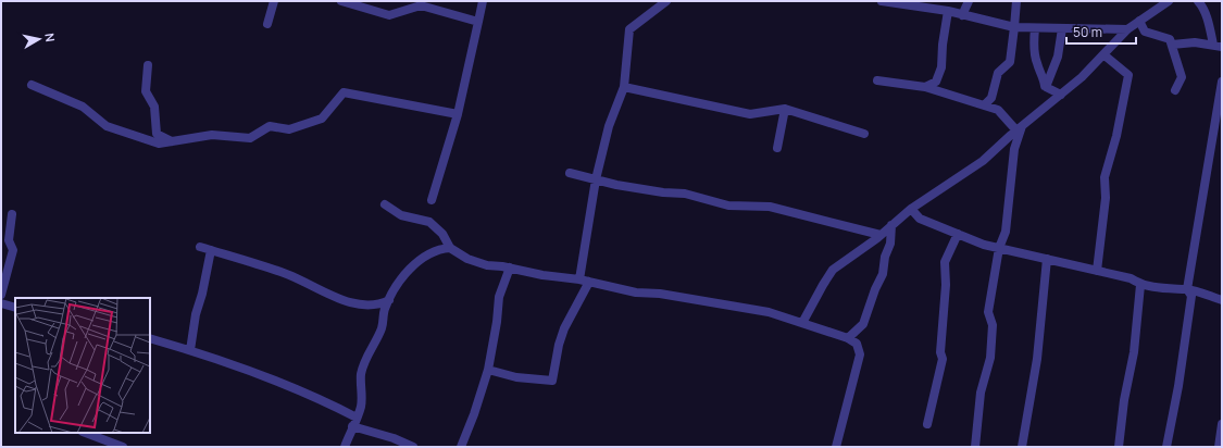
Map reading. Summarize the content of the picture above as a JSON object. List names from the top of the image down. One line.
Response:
{"scale_bar":"50 m","north":"right"}
